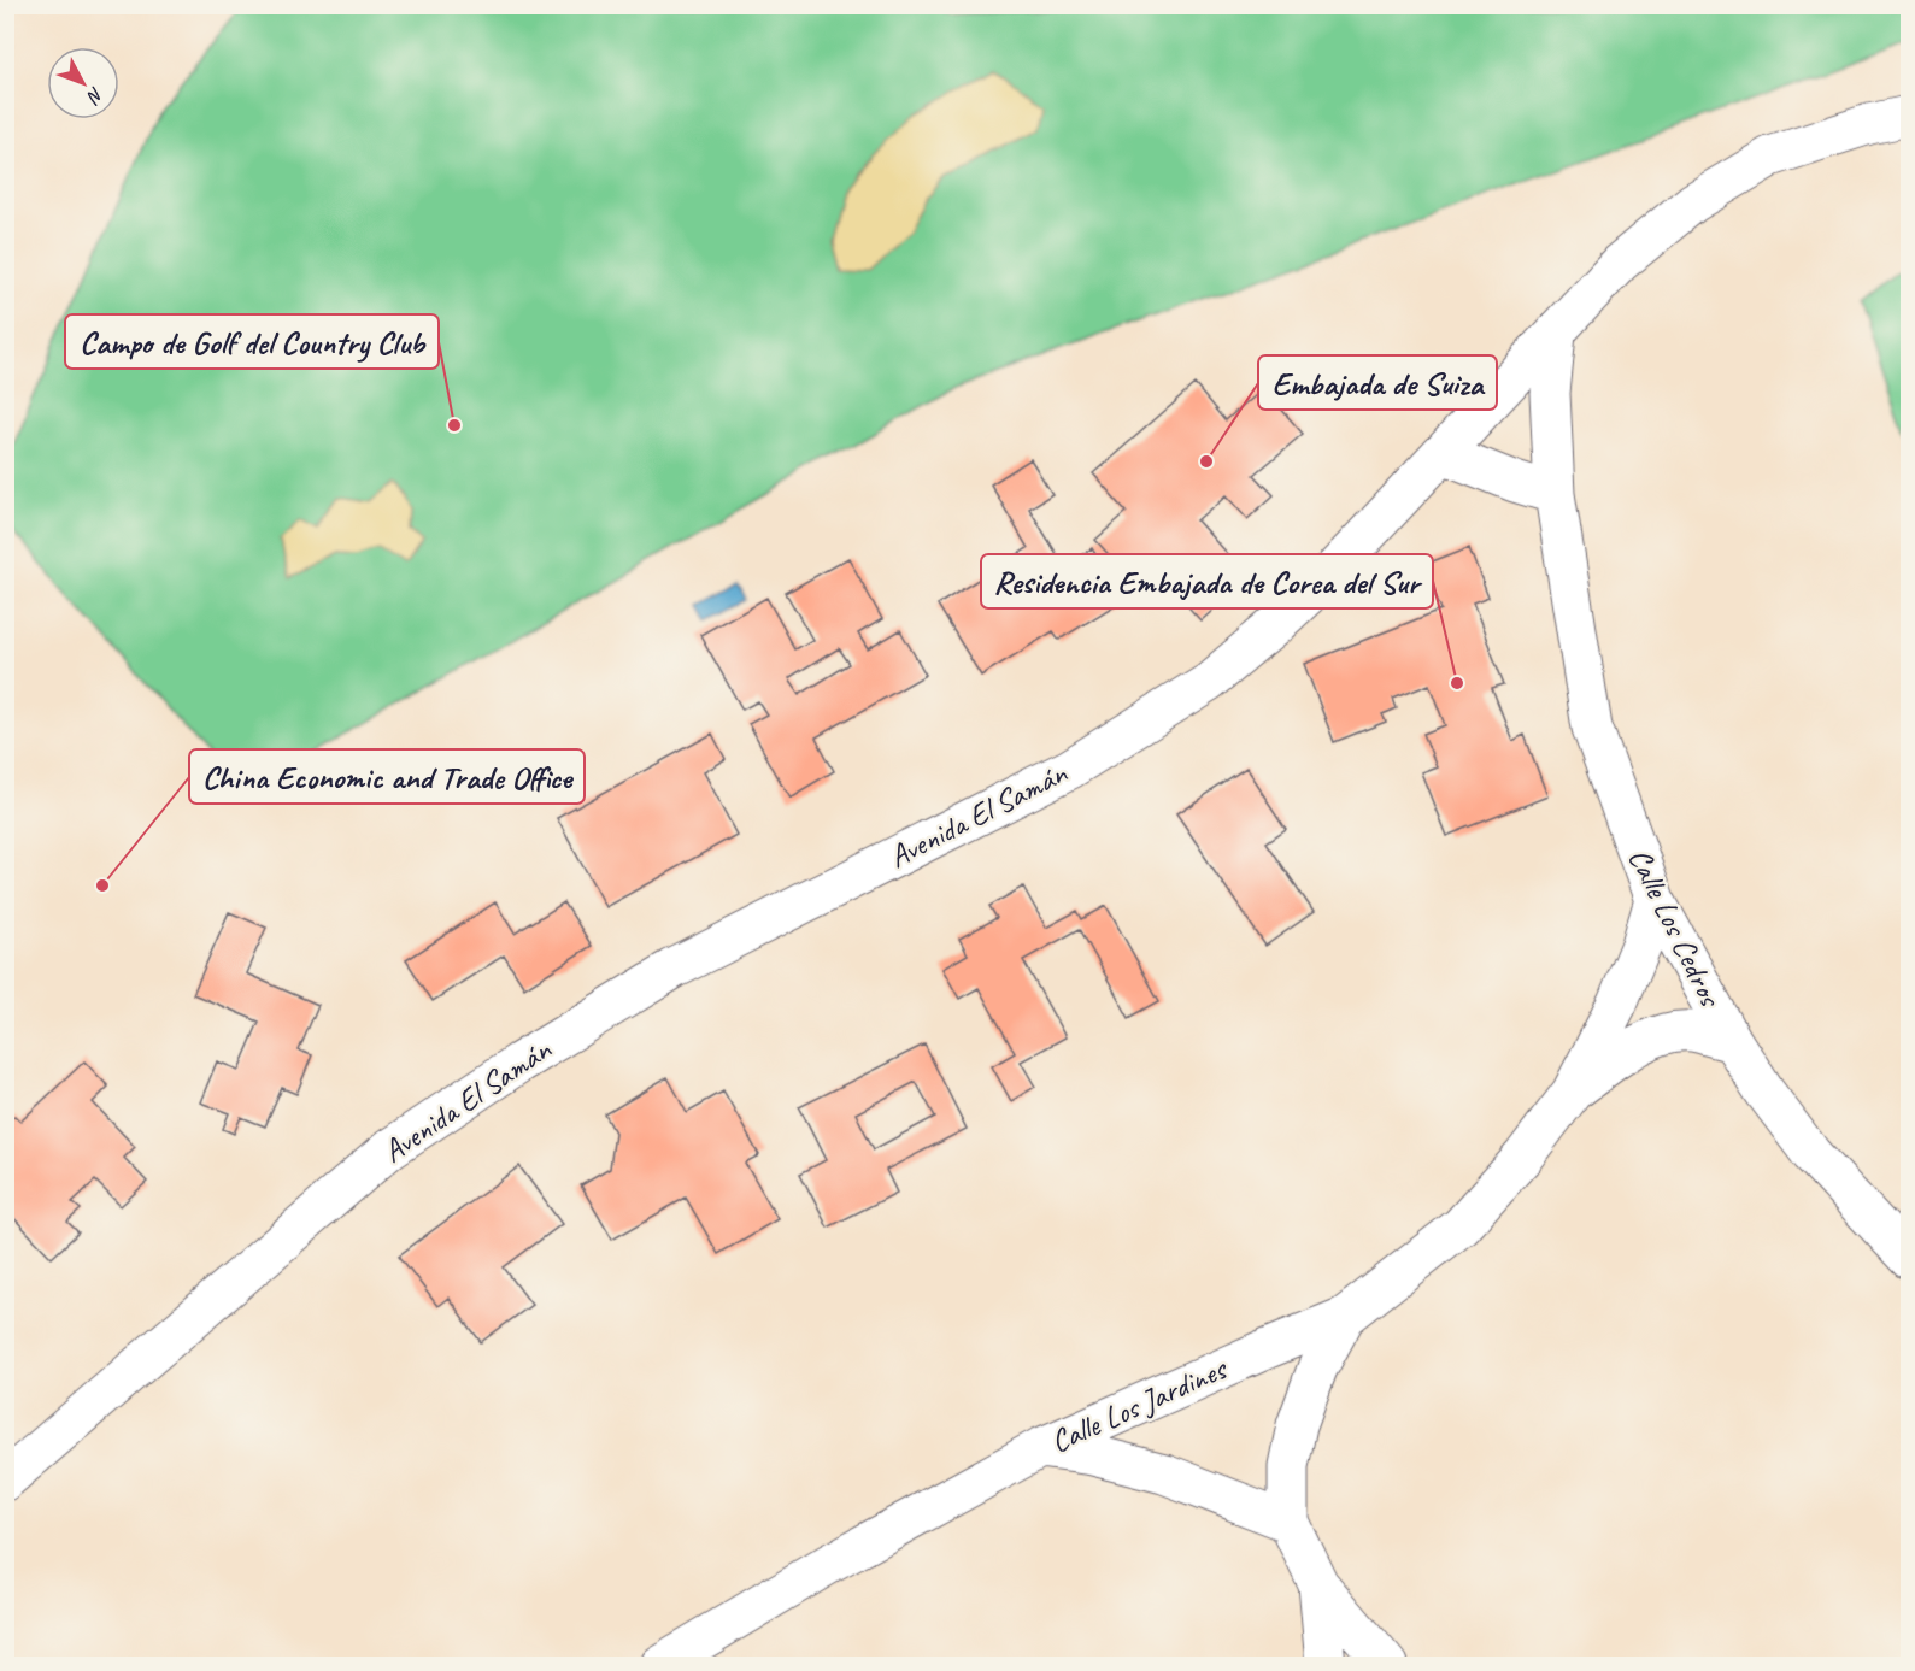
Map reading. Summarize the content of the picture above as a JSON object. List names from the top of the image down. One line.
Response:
{"streets":{"street":["Avenida El Samán","Calle Los Cedros","Calle Los Jardines"]},"crossings":[["Avenida El Samán","Calle Los Cedros"],["Calle Los Cedros","Calle Los Jardines"]],"places":["Campo de Golf del Country Club","Embajada de Suiza","Residencia Embajada de Corea del Sur","China Economic and Trade Office"],"north":"bottom right"}
